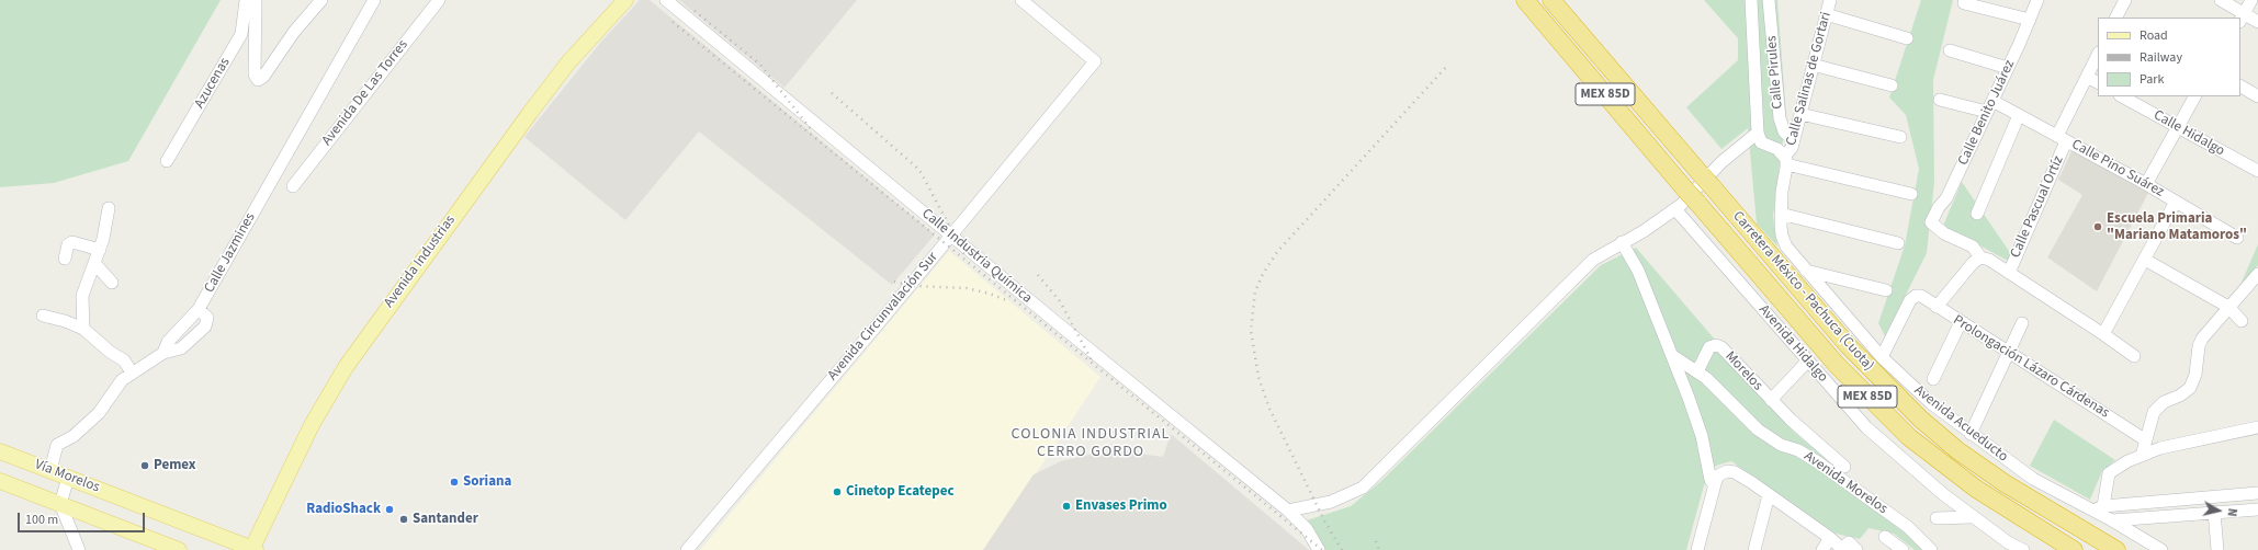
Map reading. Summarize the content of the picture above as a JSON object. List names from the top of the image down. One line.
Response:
{"streets":{"highway":["MEX 85D","Carretera México - Pachuca (Cuota)"],"main road":["Avenida Industrias","Vía Morelos"],"street":["Calle Pirules","Calle Salinas de Gortari","Azucenas","Avenida De Las Torres","Calle Benito Juárez","Calle Hidalgo","Calle Pino Suárez","Calle Pascual Ortíz","Calle Jazmines","Calle Industria Química","Avenida Circunvalación Sur","Avenida Hidalgo","Prolongación Lázaro Cárdenas","Morelos","Avenida Acueducto","Avenida Morelos"]},"crossings":[["Calle Pirules","Calle Salinas de Gortari"],["Calle Salinas de Gortari","Avenida Acueducto"],["Calle Benito Juárez","Calle Pino Suárez"],["Calle Pino Suárez","Calle Pascual Ortíz"],["Calle Jazmines","Vía Morelos"],["Calle Industria Química","Avenida Circunvalación Sur"],["Avenida Industrias","Vía Morelos"],["Avenida Hidalgo","Morelos"],["Prolongación Lázaro Cárdenas","Avenida Acueducto"],["Morelos","Avenida Morelos"]],"districts":["COLONIA INDUSTRIAL CERRO GORDO"],"places":["Escuela Primaria \"Mariano Matamoros\"","Pemex","Soriana","Cinetop Ecatepec","Envases Primo","RadioShack","Santander"],"legend":["Road","Railway","Park"],"scale_bar":"100 m","north":"right"}
